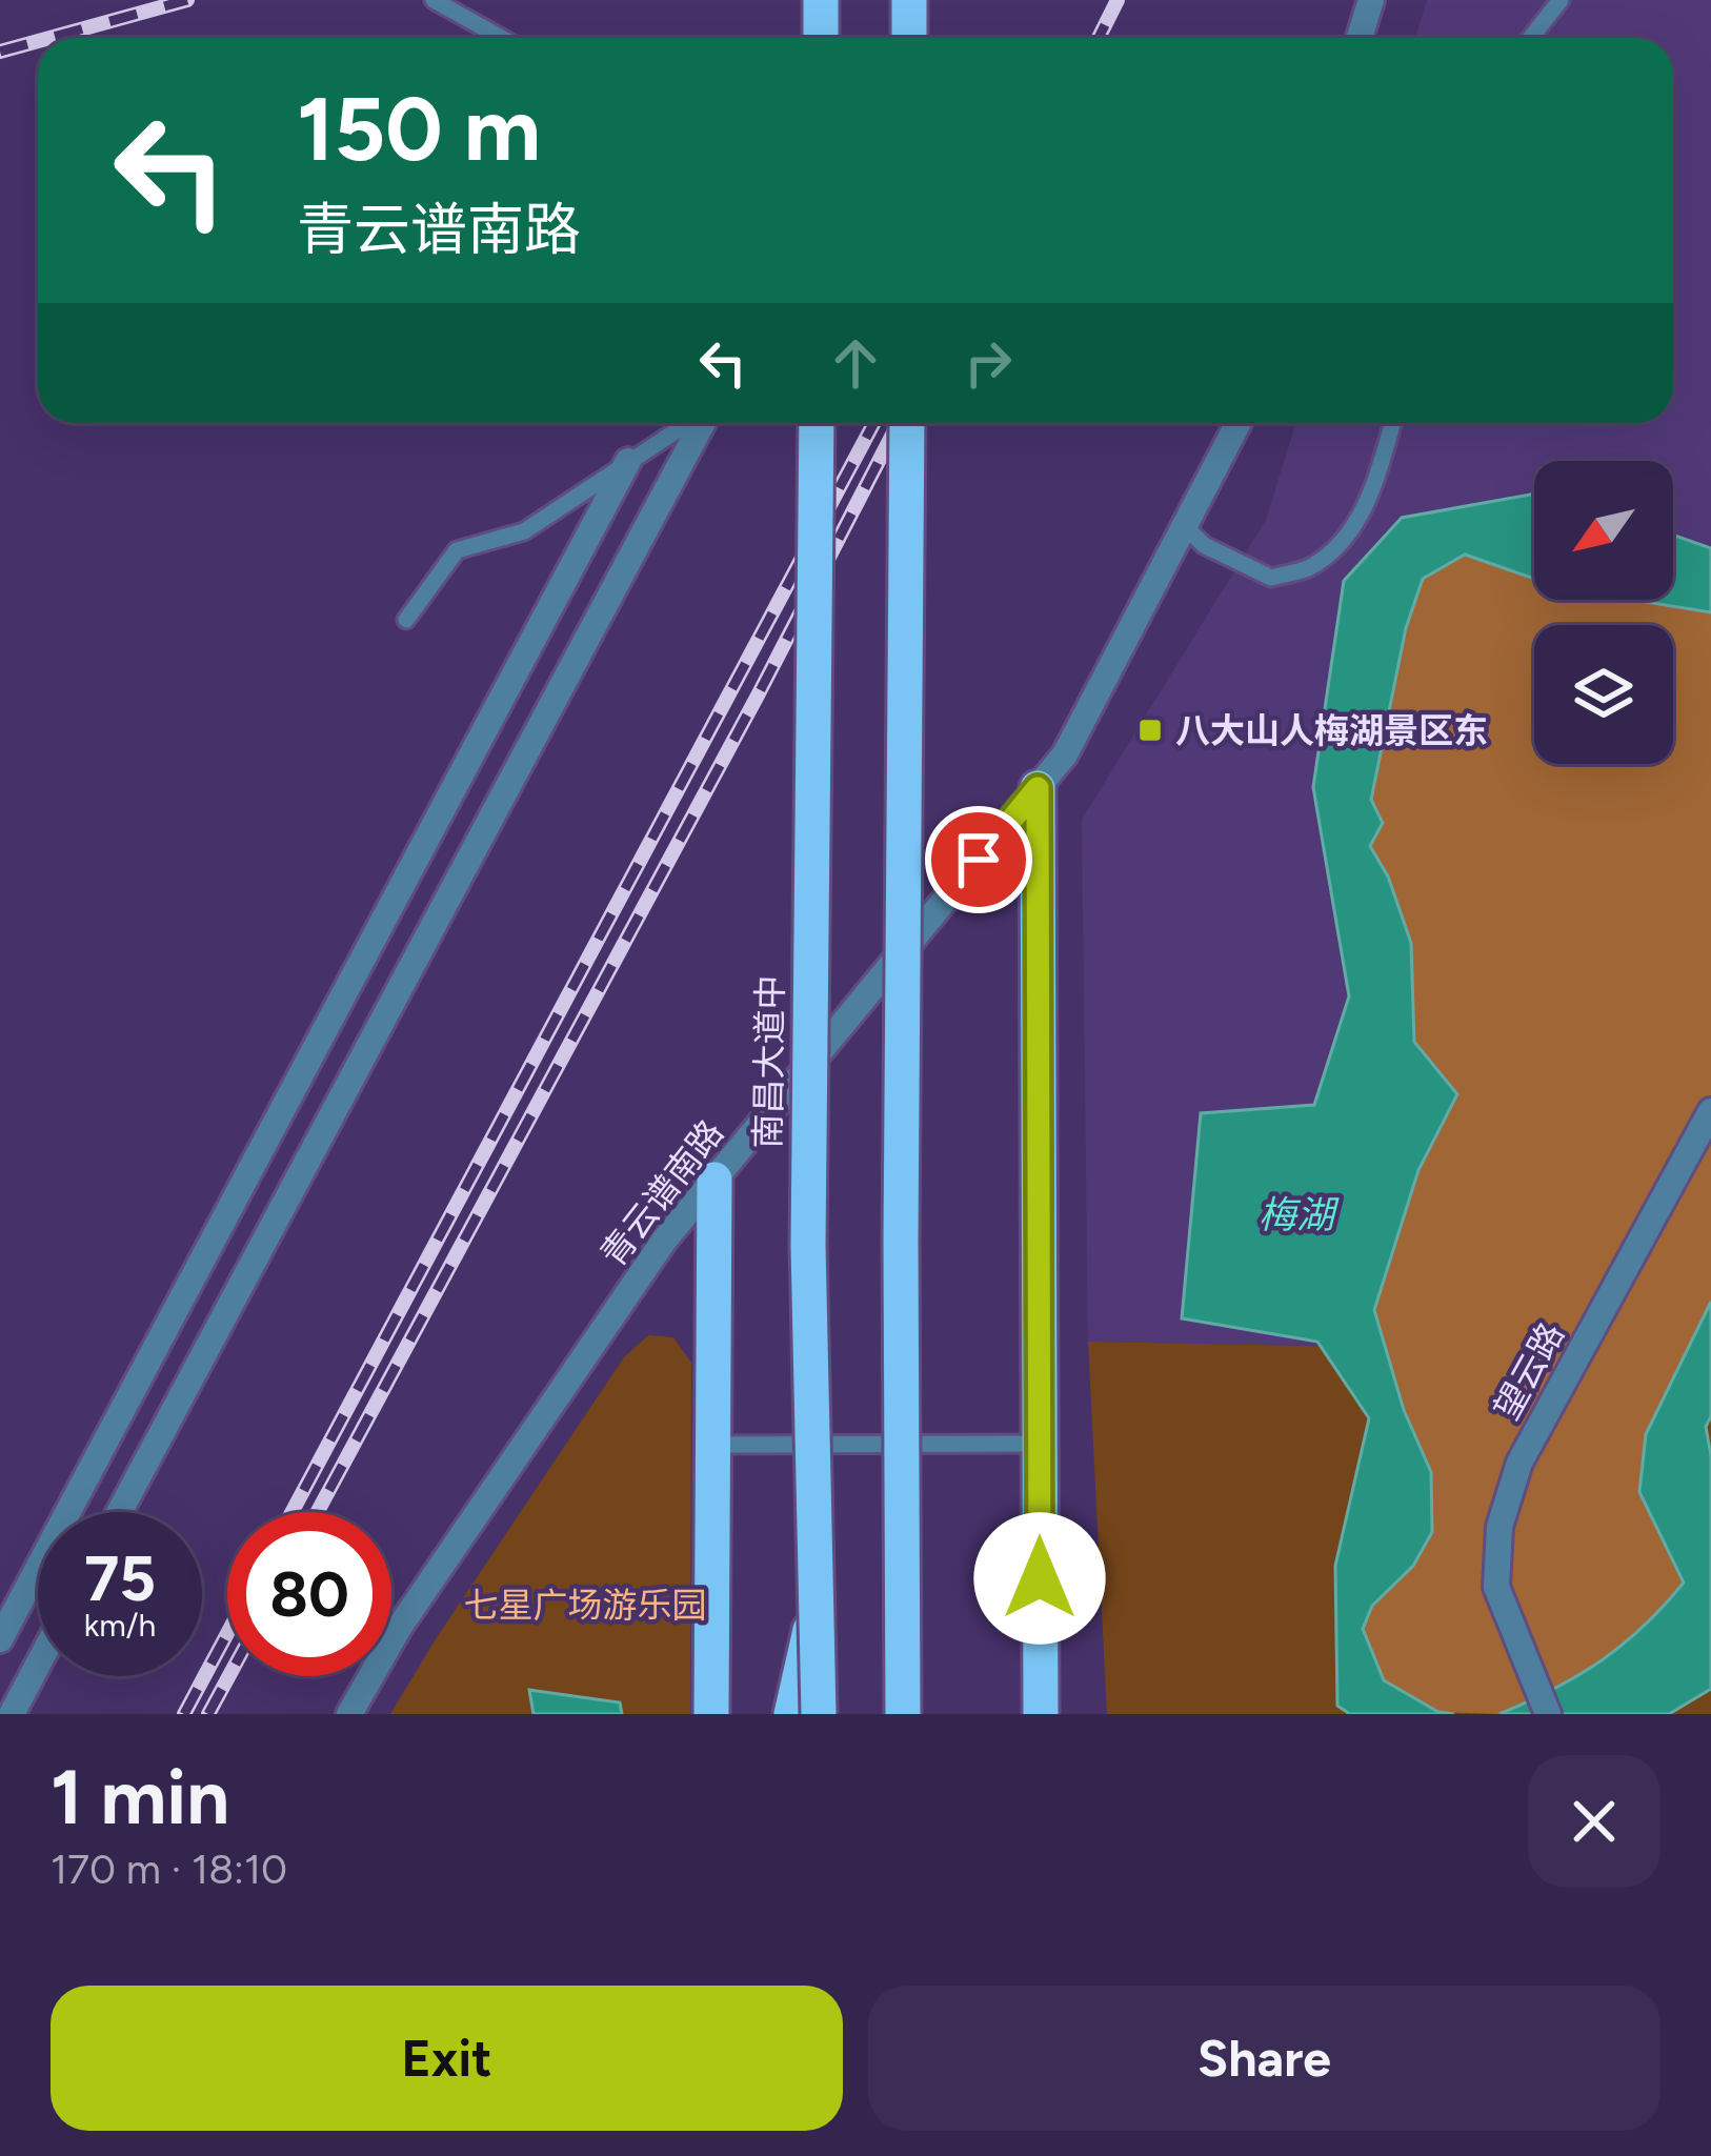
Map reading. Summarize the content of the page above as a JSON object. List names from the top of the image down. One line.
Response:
{"streets":{"highway":["南昌大道中"],"street":["青云谱南路","望云路"]},"water":["梅湖"],"parks":["七星广场游乐园"],"places":{"transit":["八大山人梅湖景区东"]},"north":"bottom left","page":{"turn":["150 m","青云谱南路"],"speed":"75 km/h","limit":"80","heading":["1 min","170 m · 18:10"],"buttons":["Exit","Share"]}}
